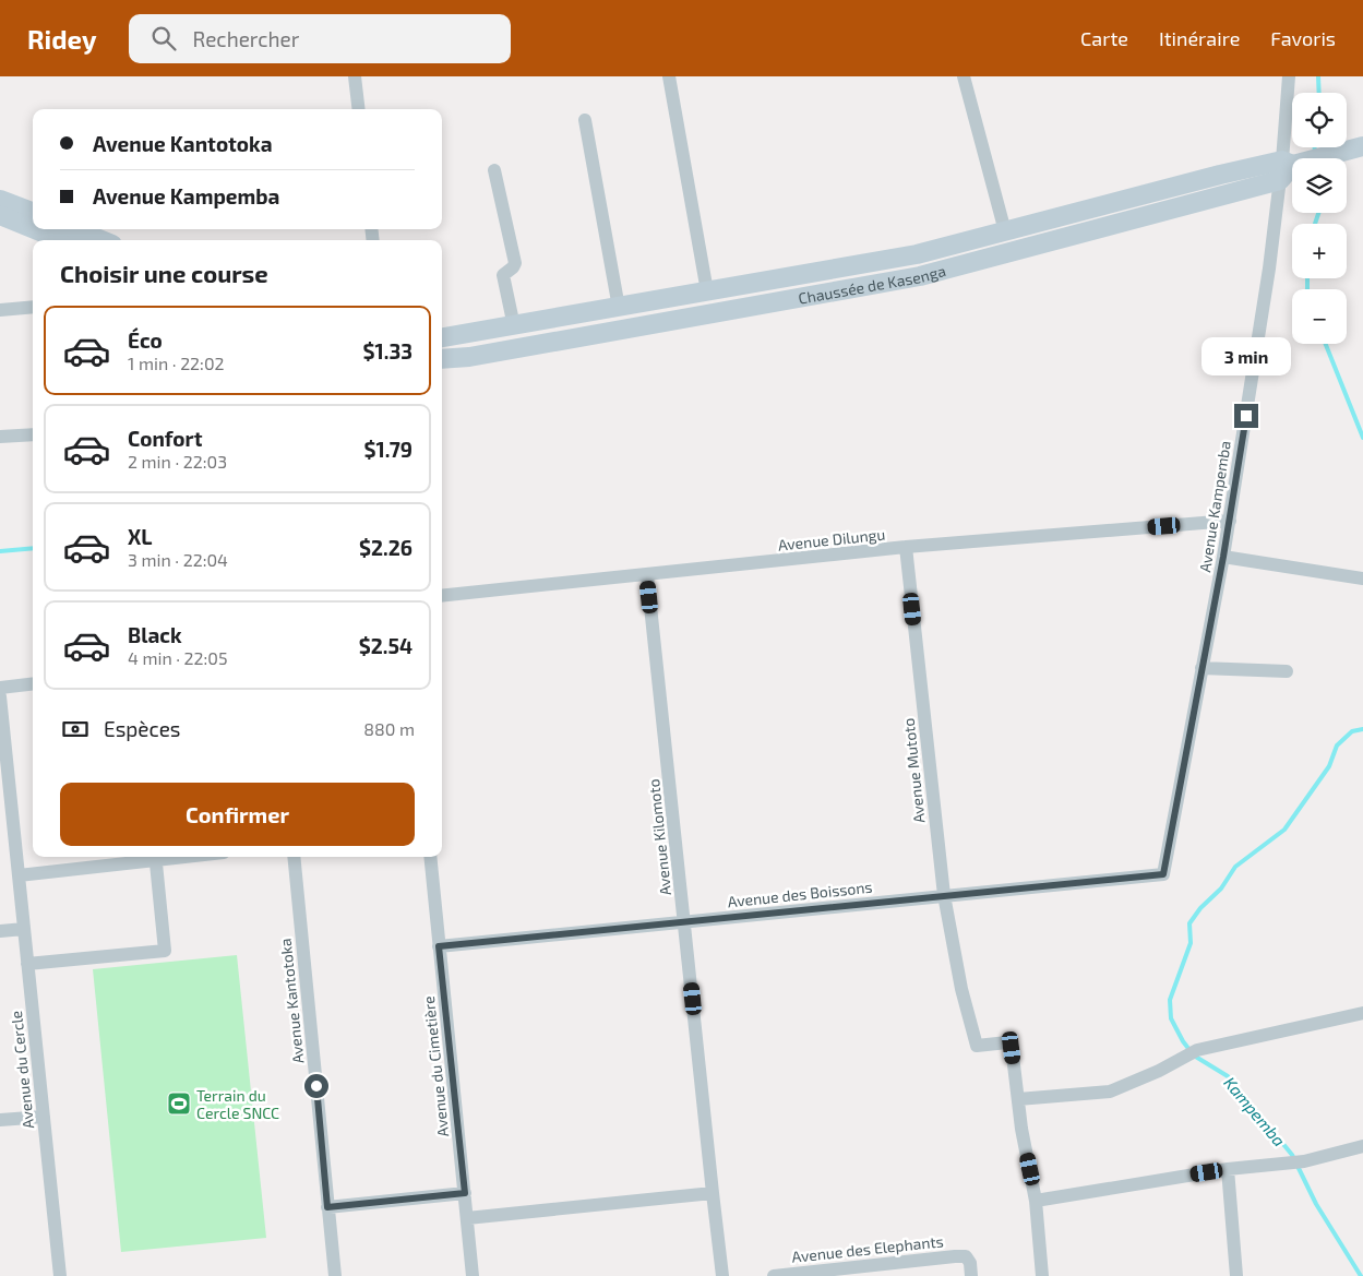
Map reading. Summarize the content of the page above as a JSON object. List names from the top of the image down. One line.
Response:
{"streets":{"main road":["Chaussée de Kasenga"],"street":["Avenue Kampemba","Avenue Dilungu","Avenue Mutoto","Avenue Kilomoto","Avenue des Boissons","Avenue Kantotoka","Avenue du Cimetière","Avenue du Cercle","Avenue des Elephants"]},"crossings":[["Chaussée de Kasenga","Avenue Kampemba"],["Avenue Kampemba","Avenue Dilungu"],["Avenue Kampemba","Avenue des Boissons"],["Avenue Dilungu","Avenue Mutoto"],["Avenue Dilungu","Avenue Kilomoto"],["Avenue Mutoto","Avenue des Boissons"],["Avenue Kilomoto","Avenue des Boissons"],["Avenue des Boissons","Avenue du Cimetière"]],"water":["Kampemba"],"places":{"sports":["Terrain du Cercle SNCC"]},"page":{"header":"Ridey","search":"Rechercher","nav":["Carte","Itinéraire","Favoris"],"map_buttons":["+","−"],"banner":["Avenue Kantotoka","Avenue Kampemba"],"heading":"Choisir une course","list":[{"name":"Éco","note":"1 min · 22:02","value":"$1.33"},{"name":"Confort","note":"2 min · 22:03","value":"$1.79"},{"name":"XL","note":"3 min · 22:04","value":"$2.26"},{"name":"Black","note":"4 min · 22:05","value":"$2.54"}],"bubble":"3 min","pay":["Espèces","880 m"],"buttons":"Confirmer"}}
